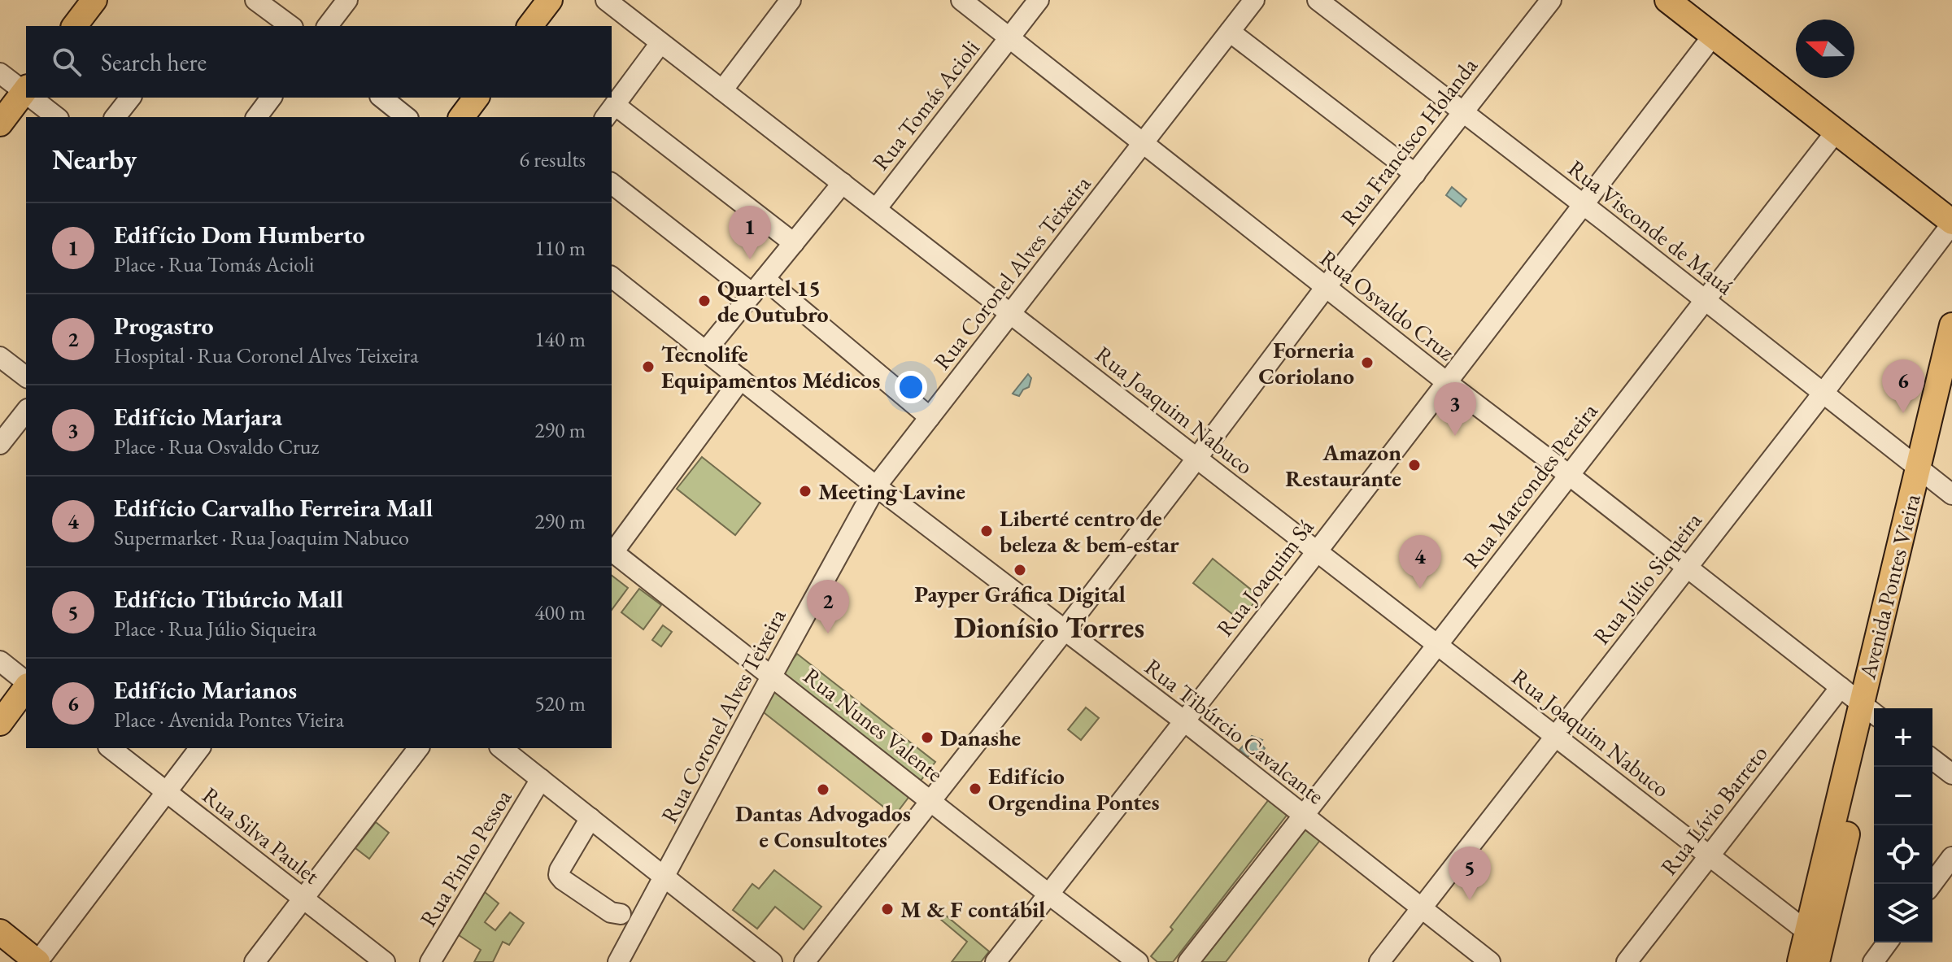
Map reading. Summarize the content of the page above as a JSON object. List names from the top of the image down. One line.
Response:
{"streets":{"main road":["Avenida Pontes Vieira"],"street":["Rua Tomás Acioli","Rua Francisco Holanda","Rua Visconde de Mauá","Rua Coronel Alves Teixeira","Rua Osvaldo Cruz","Rua Joaquim Nabuco","Rua Marcondes Pereira","Rua Joaquim Sá","Rua Júlio Siqueira","Rua Nunes Valente","Rua Tibúrcio Cavalcante","Rua Lívio Barreto","Rua Silva Paulet","Rua Pinho Pessoa"]},"crossings":[["Rua Tomás Acioli","Rua Osvaldo Cruz"],["Rua Tomás Acioli","Rua Joaquim Nabuco"],["Rua Tomás Acioli","Rua Tibúrcio Cavalcante"],["Rua Francisco Holanda","Rua Visconde de Mauá"],["Rua Francisco Holanda","Rua Osvaldo Cruz"],["Rua Francisco Holanda","Rua Joaquim Nabuco"],["Rua Francisco Holanda","Rua Nunes Valente"],["Rua Francisco Holanda","Rua Tibúrcio Cavalcante"],["Rua Visconde de Mauá","Rua Marcondes Pereira"],["Rua Visconde de Mauá","Rua Joaquim Sá"],["Rua Visconde de Mauá","Rua Júlio Siqueira"],["Rua Visconde de Mauá","Avenida Pontes Vieira"],["Rua Coronel Alves Teixeira","Rua Osvaldo Cruz"],["Rua Coronel Alves Teixeira","Rua Joaquim Nabuco"],["Rua Coronel Alves Teixeira","Rua Nunes Valente"],["Rua Coronel Alves Teixeira","Rua Tibúrcio Cavalcante"],["Rua Osvaldo Cruz","Rua Marcondes Pereira"],["Rua Osvaldo Cruz","Rua Joaquim Sá"],["Rua Osvaldo Cruz","Rua Júlio Siqueira"],["Rua Osvaldo Cruz","Avenida Pontes Vieira"],["Rua Osvaldo Cruz","Rua Lívio Barreto"],["Rua Joaquim Nabuco","Rua Marcondes Pereira"],["Rua Joaquim Nabuco","Rua Joaquim Sá"],["Rua Joaquim Nabuco","Rua Júlio Siqueira"],["Rua Joaquim Nabuco","Avenida Pontes Vieira"],["Rua Joaquim Nabuco","Rua Lívio Barreto"],["Rua Marcondes Pereira","Rua Tibúrcio Cavalcante"],["Rua Joaquim Sá","Rua Nunes Valente"],["Rua Joaquim Sá","Rua Tibúrcio Cavalcante"],["Rua Júlio Siqueira","Rua Tibúrcio Cavalcante"]],"districts":["Dionísio Torres"],"places":["Quartel 15 de Outubro","Forneria Coriolano","Tecnolife Equipamentos Médicos","Amazon Restaurante","Meeting Lavine","Liberté centro de beleza & bem-estar","Payper Gráfica Digital","Danashe","Edifício Orgendina Pontes","Dantas Advogados e Consultotes","M & F contábil"],"north":"left","page":{"search":"Search here","heading":["Nearby","6 results"],"list":[{"mark":"1","name":"Edifício Dom Humberto","note":"Place · Rua Tomás Acioli","value":"110 m"},{"mark":"2","name":"Progastro","note":"Hospital · Rua Coronel Alves Teixeira","value":"140 m"},{"mark":"3","name":"Edifício Marjara","note":"Place · Rua Osvaldo Cruz","value":"290 m"},{"mark":"4","name":"Edifício Carvalho Ferreira Mall","note":"Supermarket · Rua Joaquim Nabuco","value":"290 m"},{"mark":"5","name":"Edifício Tibúrcio Mall","note":"Place · Rua Júlio Siqueira","value":"400 m"},{"mark":"6","name":"Edifício Marianos","note":"Place · Avenida Pontes Vieira","value":"520 m"}],"pins":["1","6","3","4","2","5"],"map_buttons":["+","−"]}}
